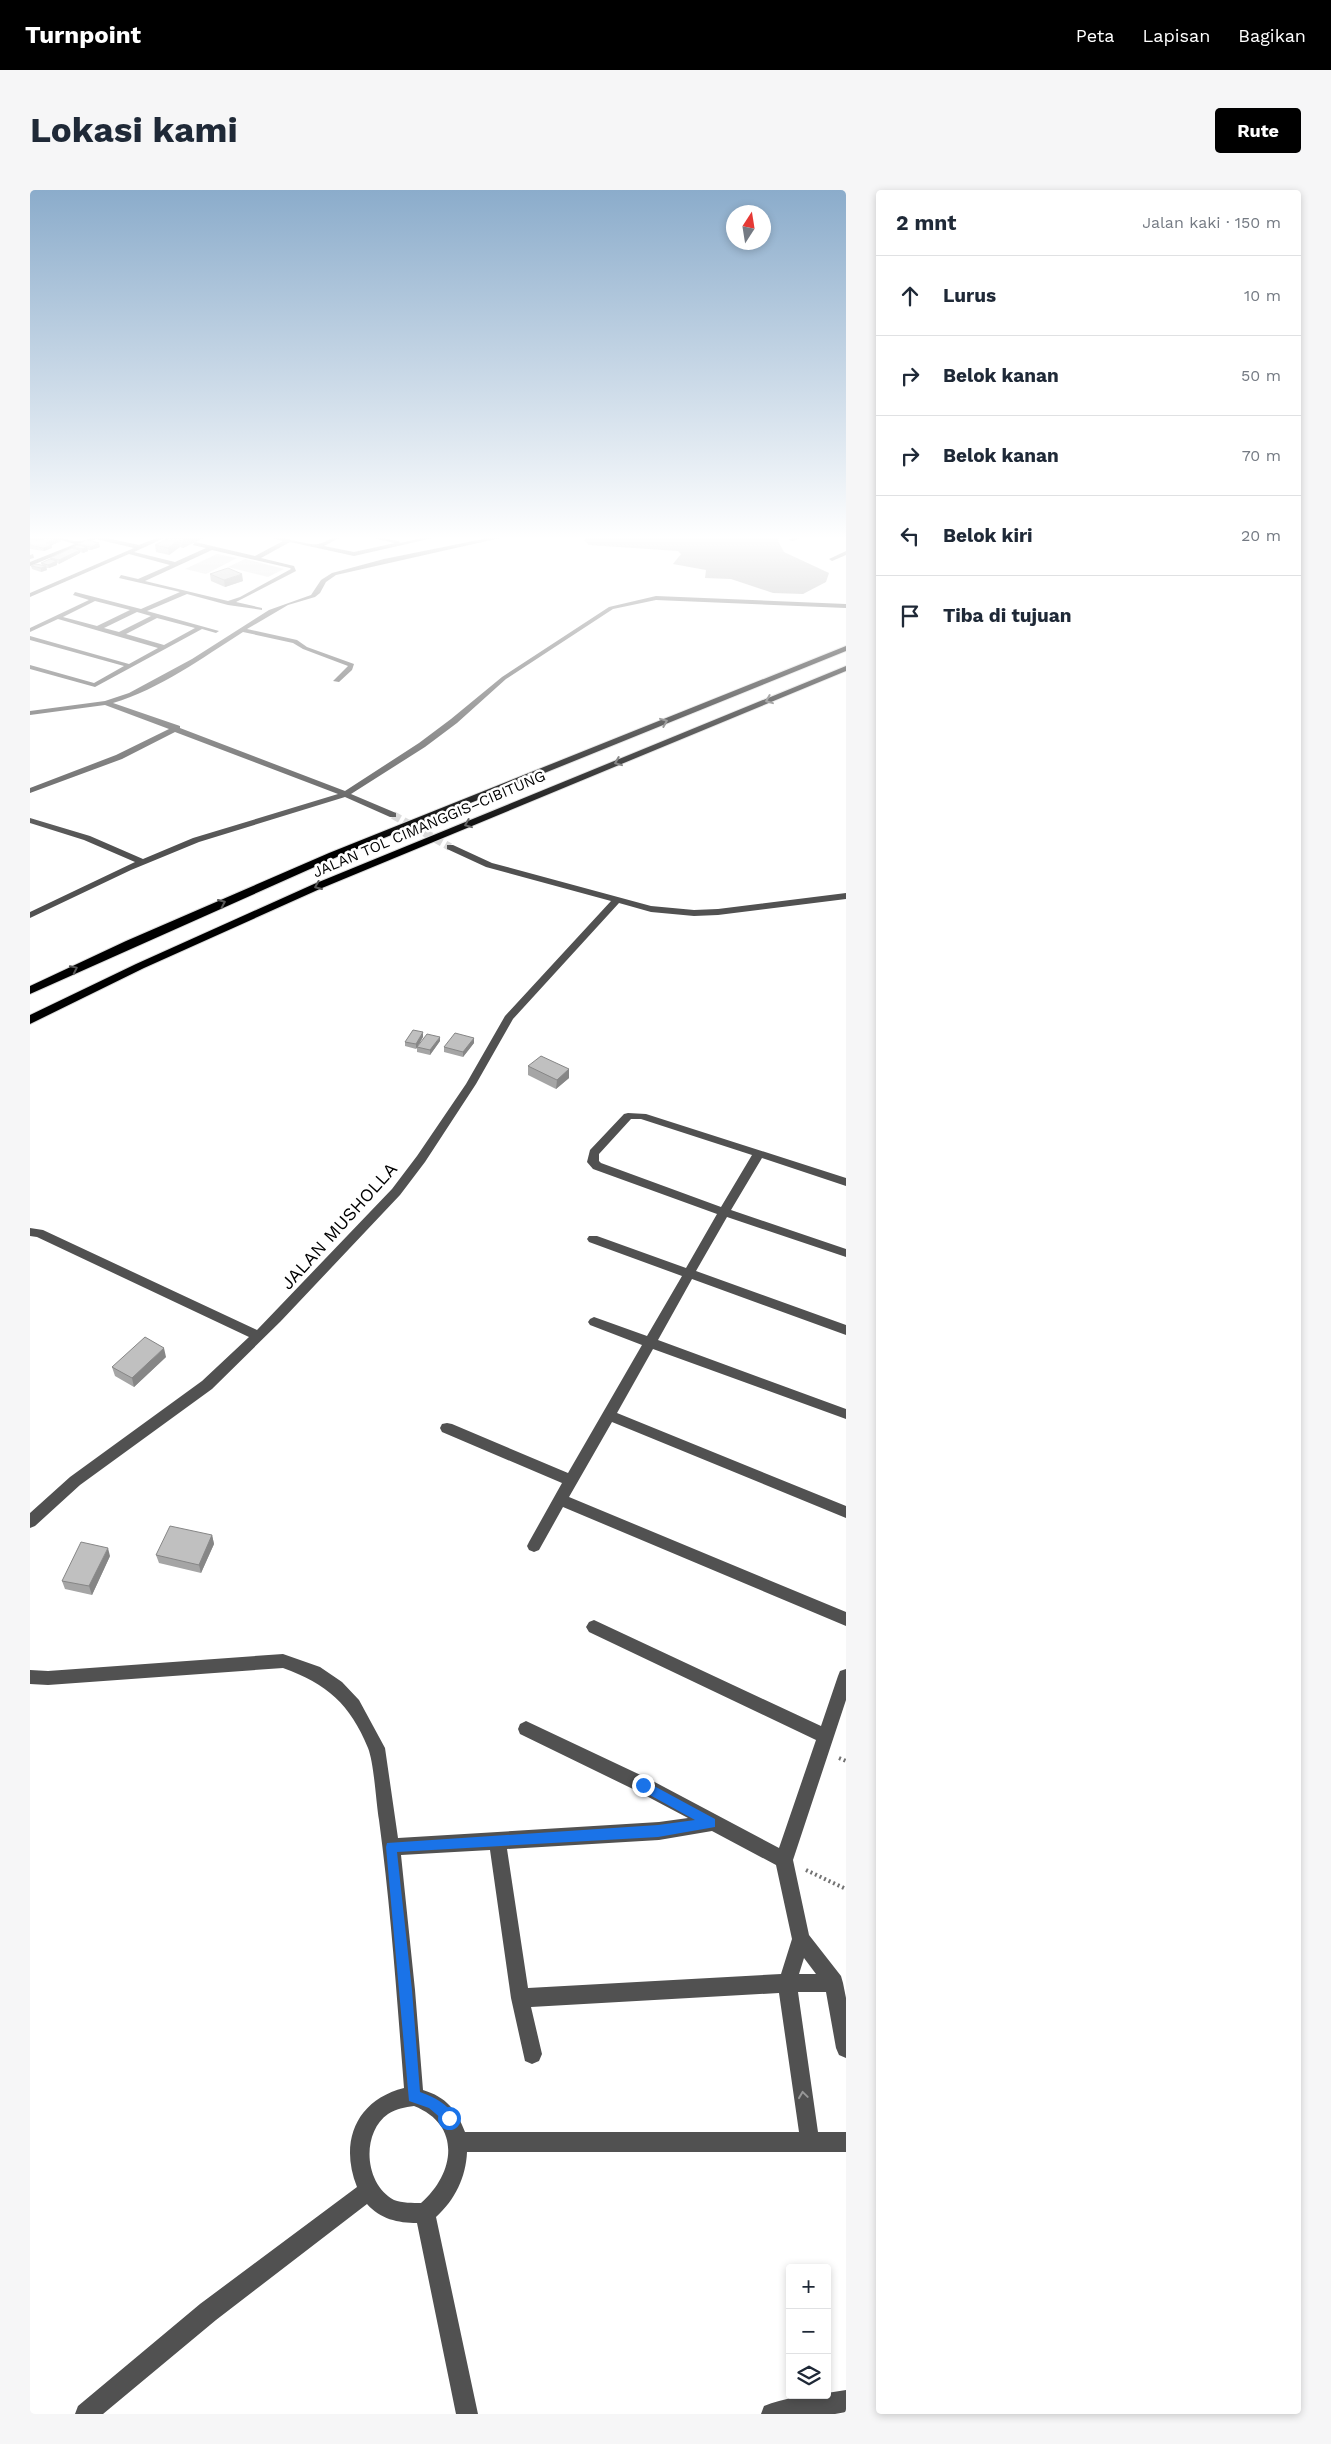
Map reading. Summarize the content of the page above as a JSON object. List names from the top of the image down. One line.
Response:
{"streets":{"highway":["JALAN TOL CIMANGGIS–CIBITUNG"],"street":["JALAN MUSHOLLA"]},"north":"top","page":{"header":"Turnpoint","nav":["Peta","Lapisan","Bagikan"],"buttons":"Rute","title":"Lokasi kami","heading":["2 mnt","Jalan kaki · 150 m"],"list":[["Lurus","10 m"],["Belok kanan","50 m"],["Belok kanan","70 m"],["Belok kiri","20 m"],"Tiba di tujuan"],"map_buttons":["+","−"]}}
